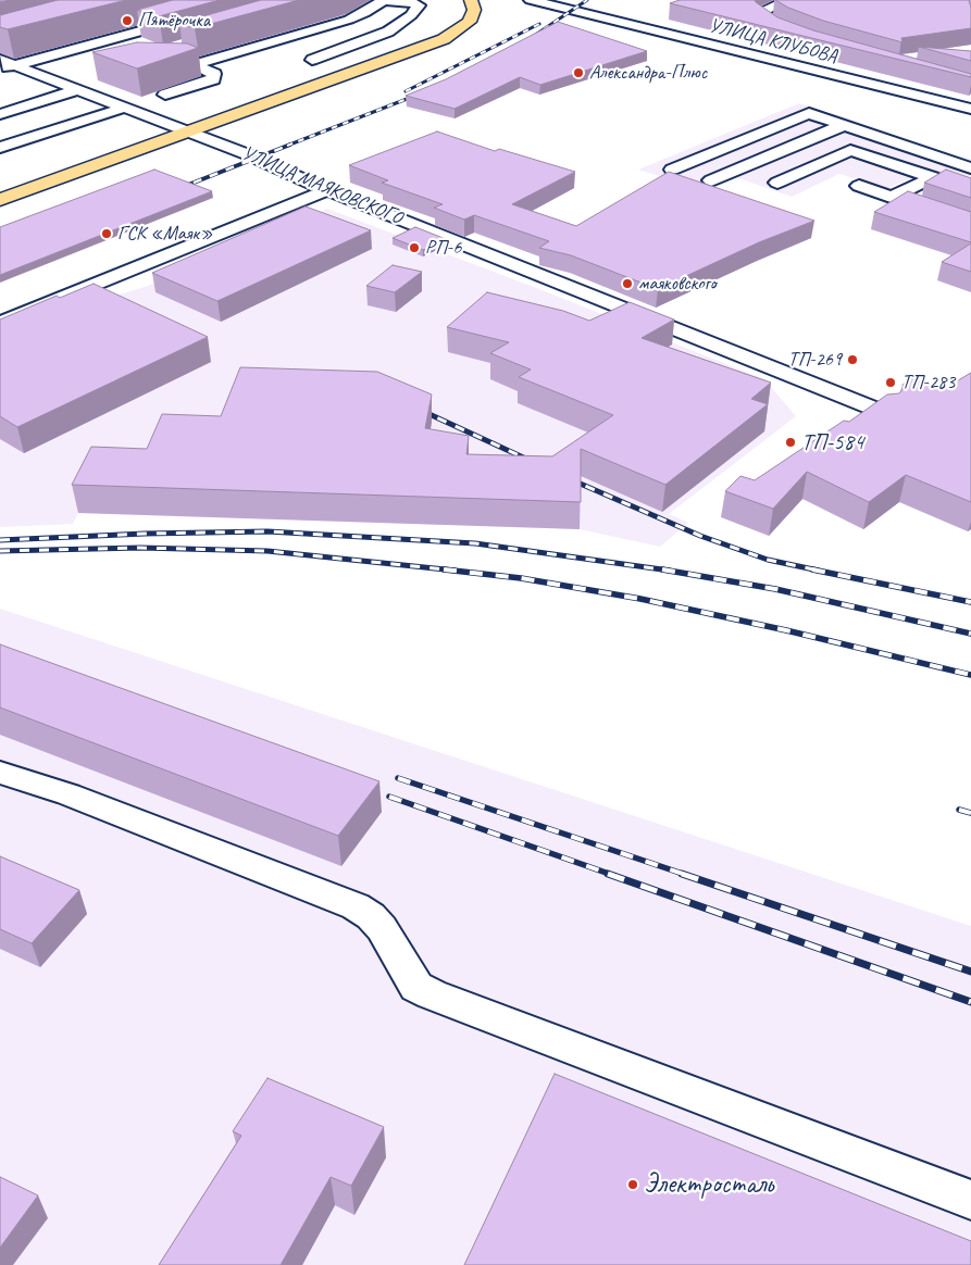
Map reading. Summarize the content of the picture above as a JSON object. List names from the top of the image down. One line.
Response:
{"streets":{"street":["УЛИЦА КЛУБОВА","УЛИЦА МАЯКОВСКОГО"]},"places":["Пятёрочка","Александра-Плюс","ГСК «Маяк»","РП-6","маяковского","ТП-269","ТП-283","ТП-584","Электросталь"]}
